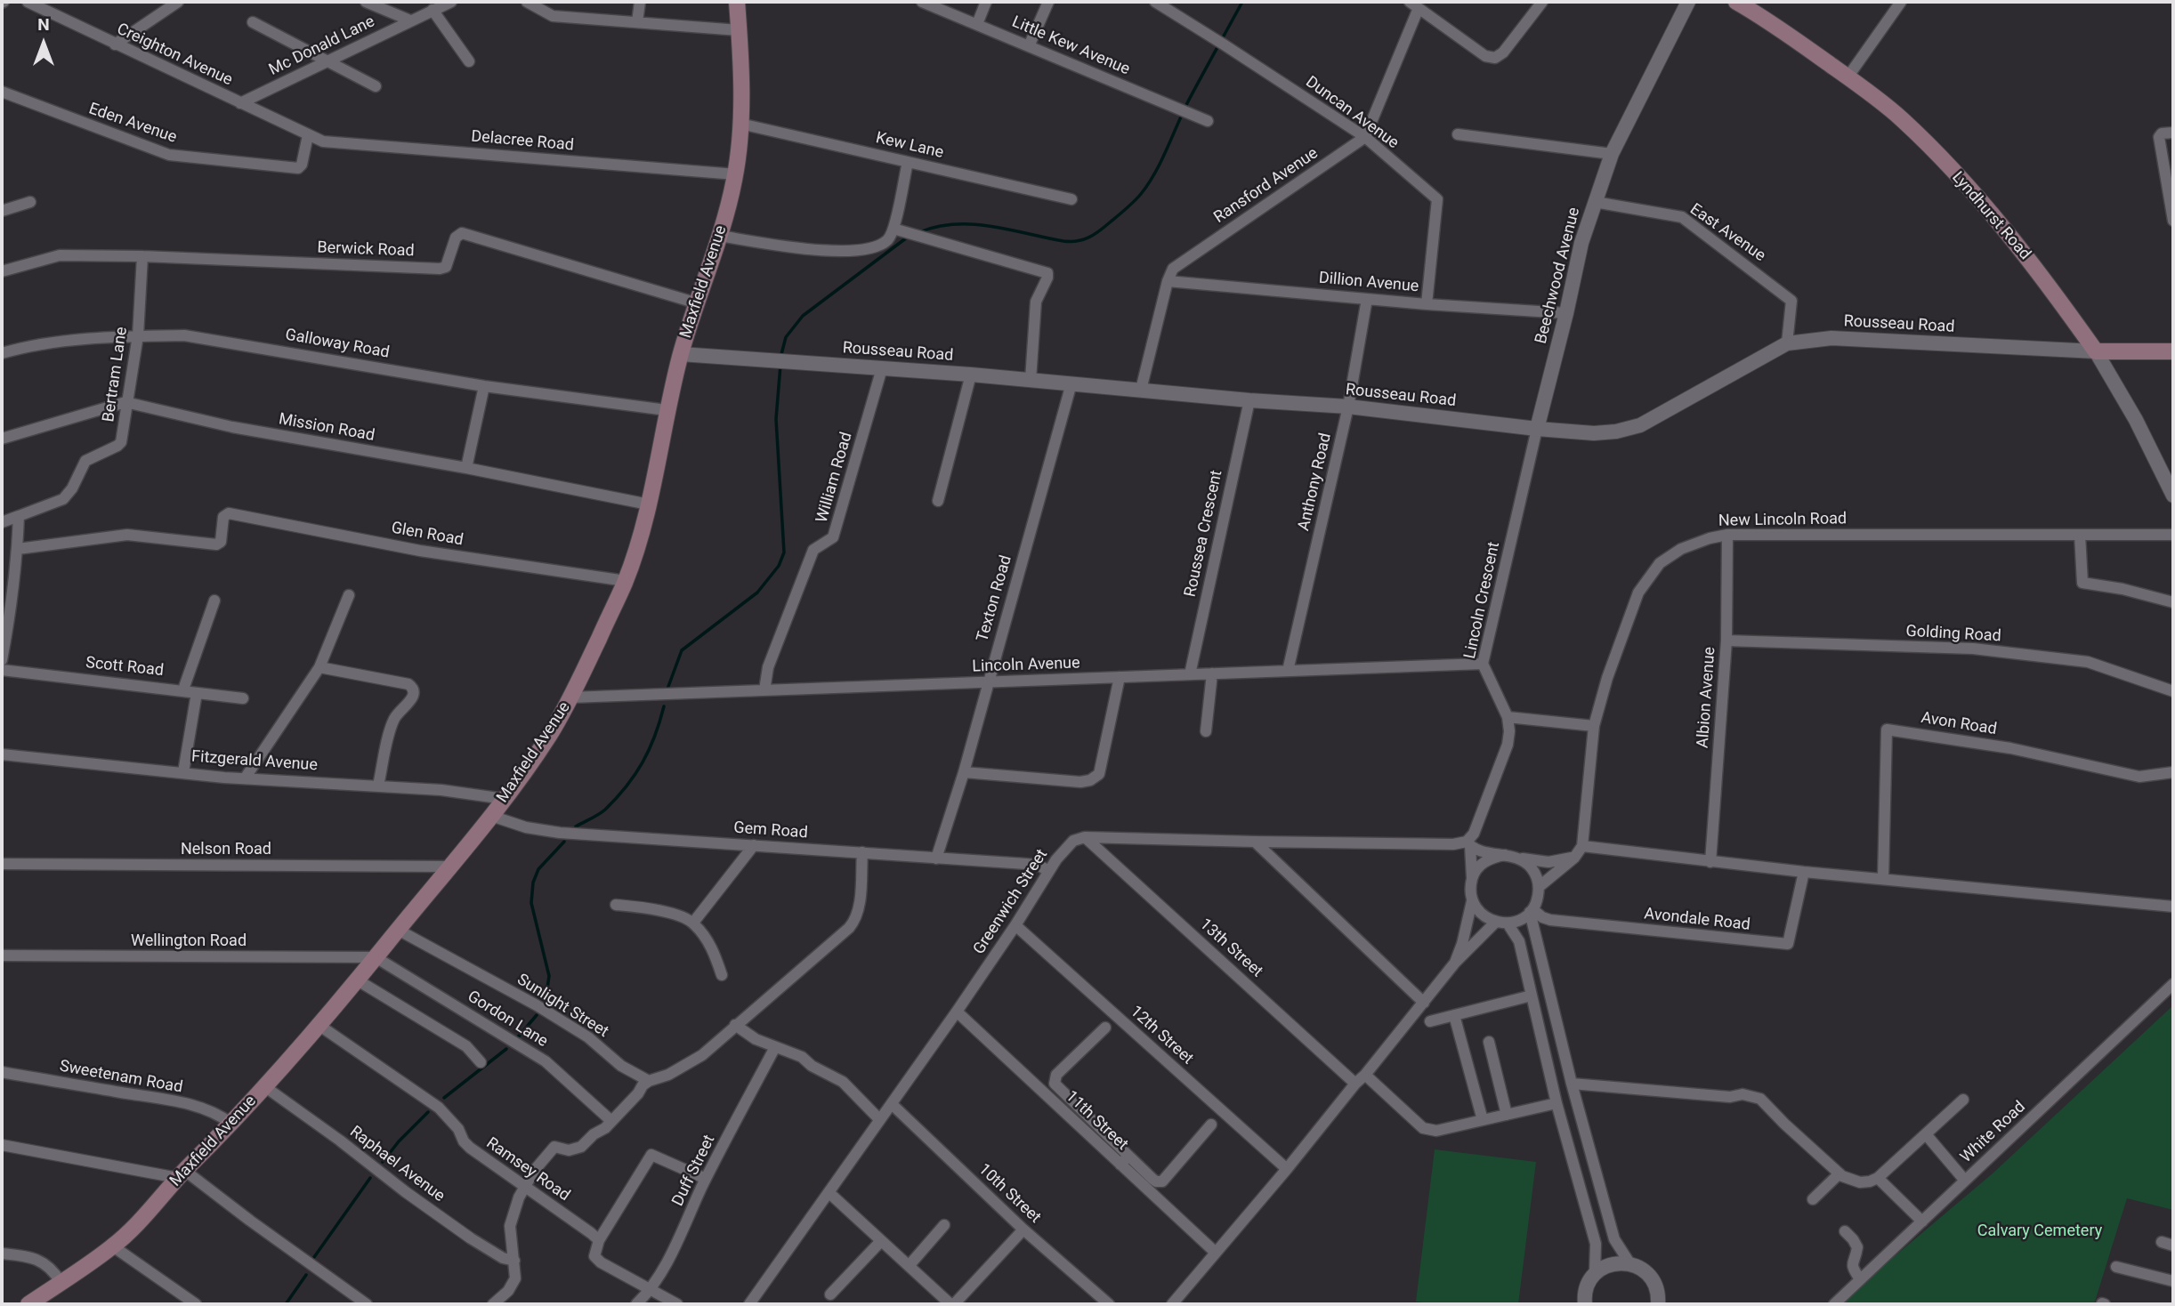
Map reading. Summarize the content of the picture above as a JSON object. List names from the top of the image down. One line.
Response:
{"streets":{"main road":["Lyndhurst Road","Maxfield Avenue"],"street":["Mc Donald Lane","Little Kew Avenue","Creighton Avenue","Duncan Avenue","Eden Avenue","Delacree Road","Kew Lane","Ransford Avenue","East Avenue","Berwick Road","Beechwood Avenue","Dillion Avenue","Rousseau Road","Galloway Road","Bertram Lane","Mission Road","William Road","Anthony Road","New Lincoln Road","Roussea Crescent","Glen Road","Texton Road","Lincoln Crescent","Golding Road","Lincoln Avenue","Scott Road","Albion Avenue","Avon Road","Fitzgerald Avenue","Gem Road","Nelson Road","Greenwich Street","Avondale Road","Wellington Road","13th Street","Sunlight Street","Gordon Lane","12th Street","Sweetenam Road","11th Street","White Road","Raphael Avenue","Ramsey Road","Duff Street","10th Street"]},"crossings":[["Mc Donald Lane","Creighton Avenue"],["Creighton Avenue","Eden Avenue"],["Creighton Avenue","Delacree Road"],["Duncan Avenue","Ransford Avenue"],["Duncan Avenue","Dillion Avenue"],["Eden Avenue","Delacree Road"],["Delacree Road","Maxfield Avenue"],["Kew Lane","Maxfield Avenue"],["Ransford Avenue","Dillion Avenue"],["Ransford Avenue","Rousseau Road"],["Lyndhurst Road","Rousseau Road"],["East Avenue","Beechwood Avenue"],["East Avenue","Rousseau Road"],["Berwick Road","Maxfield Avenue"],["Berwick Road","Bertram Lane"],["Beechwood Avenue","Dillion Avenue"],["Beechwood Avenue","Rousseau Road"],["Beechwood Avenue","Lincoln Crescent"],["Maxfield Avenue","Rousseau Road"],["Maxfield Avenue","Galloway Road"],["Maxfield Avenue","Mission Road"],["Maxfield Avenue","Glen Road"],["Maxfield Avenue","Lincoln Avenue"],["Maxfield Avenue","Fitzgerald Avenue"],["Maxfield Avenue","Gem Road"],["Maxfield Avenue","Nelson Road"],["Maxfield Avenue","Wellington Road"],["Maxfield Avenue","Sunlight Street"],["Maxfield Avenue","Gordon Lane"],["Maxfield Avenue","Sweetenam Road"],["Maxfield Avenue","Raphael Avenue"],["Maxfield Avenue","Ramsey Road"],["Dillion Avenue","Anthony Road"],["Rousseau Road","William Road"],["Rousseau Road","Anthony Road"],["Rousseau Road","Roussea Crescent"],["Rousseau Road","Texton Road"],["Rousseau Road","Lincoln Crescent"],["Galloway Road","Bertram Lane"],["Bertram Lane","Mission Road"],["William Road","Lincoln Avenue"],["Anthony Road","Lincoln Avenue"],["New Lincoln Road","Albion Avenue"],["Roussea Crescent","Lincoln Avenue"],["Texton Road","Lincoln Avenue"],["Texton Road","Gem Road"],["Lincoln Crescent","Lincoln Avenue"],["Golding Road","Albion Avenue"],["Gem Road","Greenwich Street"],["Greenwich Street","13th Street"],["Greenwich Street","12th Street"],["Greenwich Street","11th Street"],["Greenwich Street","10th Street"],["Wellington Road","Gordon Lane"]],"parks":["Calvary Cemetery"],"north":"top"}
